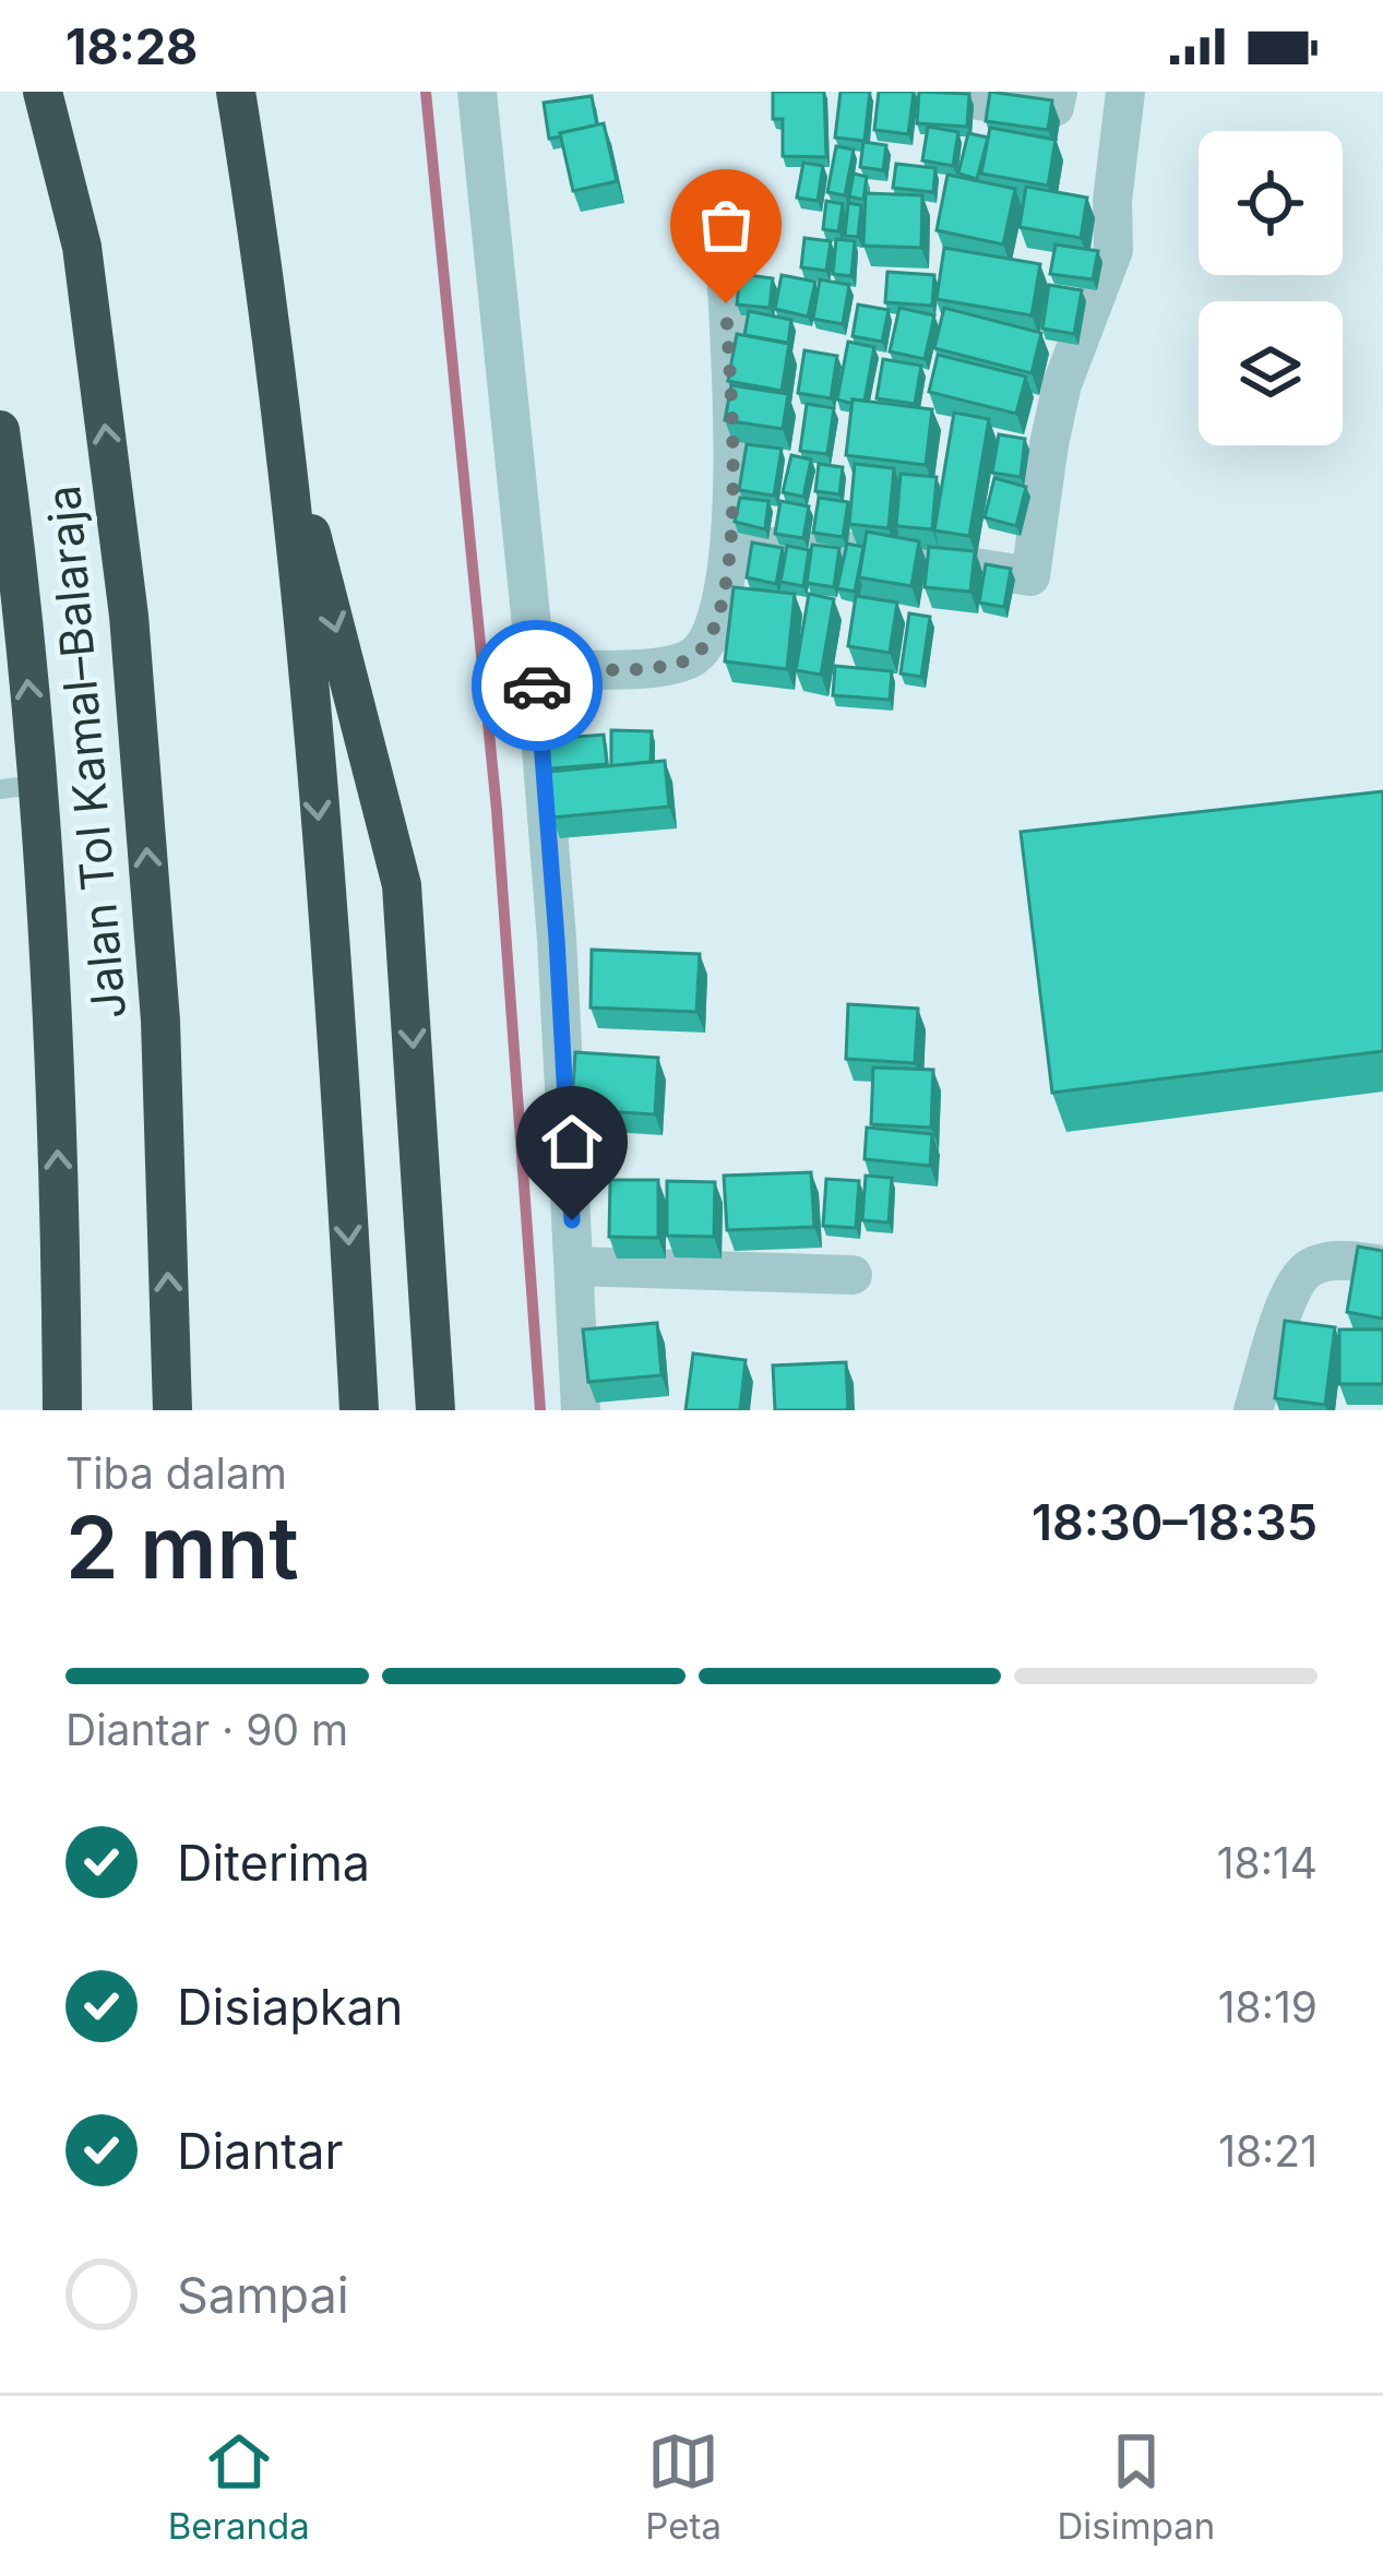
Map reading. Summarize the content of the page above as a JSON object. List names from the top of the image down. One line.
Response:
{"streets":{"highway":["Jalan Tol Kamal–Balaraja"]},"page":{"status":"18:28","heading":["2 mnt","Tiba dalam","18:30–18:35"],"bar":"Diantar · 90 m","list":[["Diterima","18:14"],["Disiapkan","18:19"],["Diantar","18:21"],"Sampai"],"tabs":["Beranda","Peta","Disimpan"]}}
